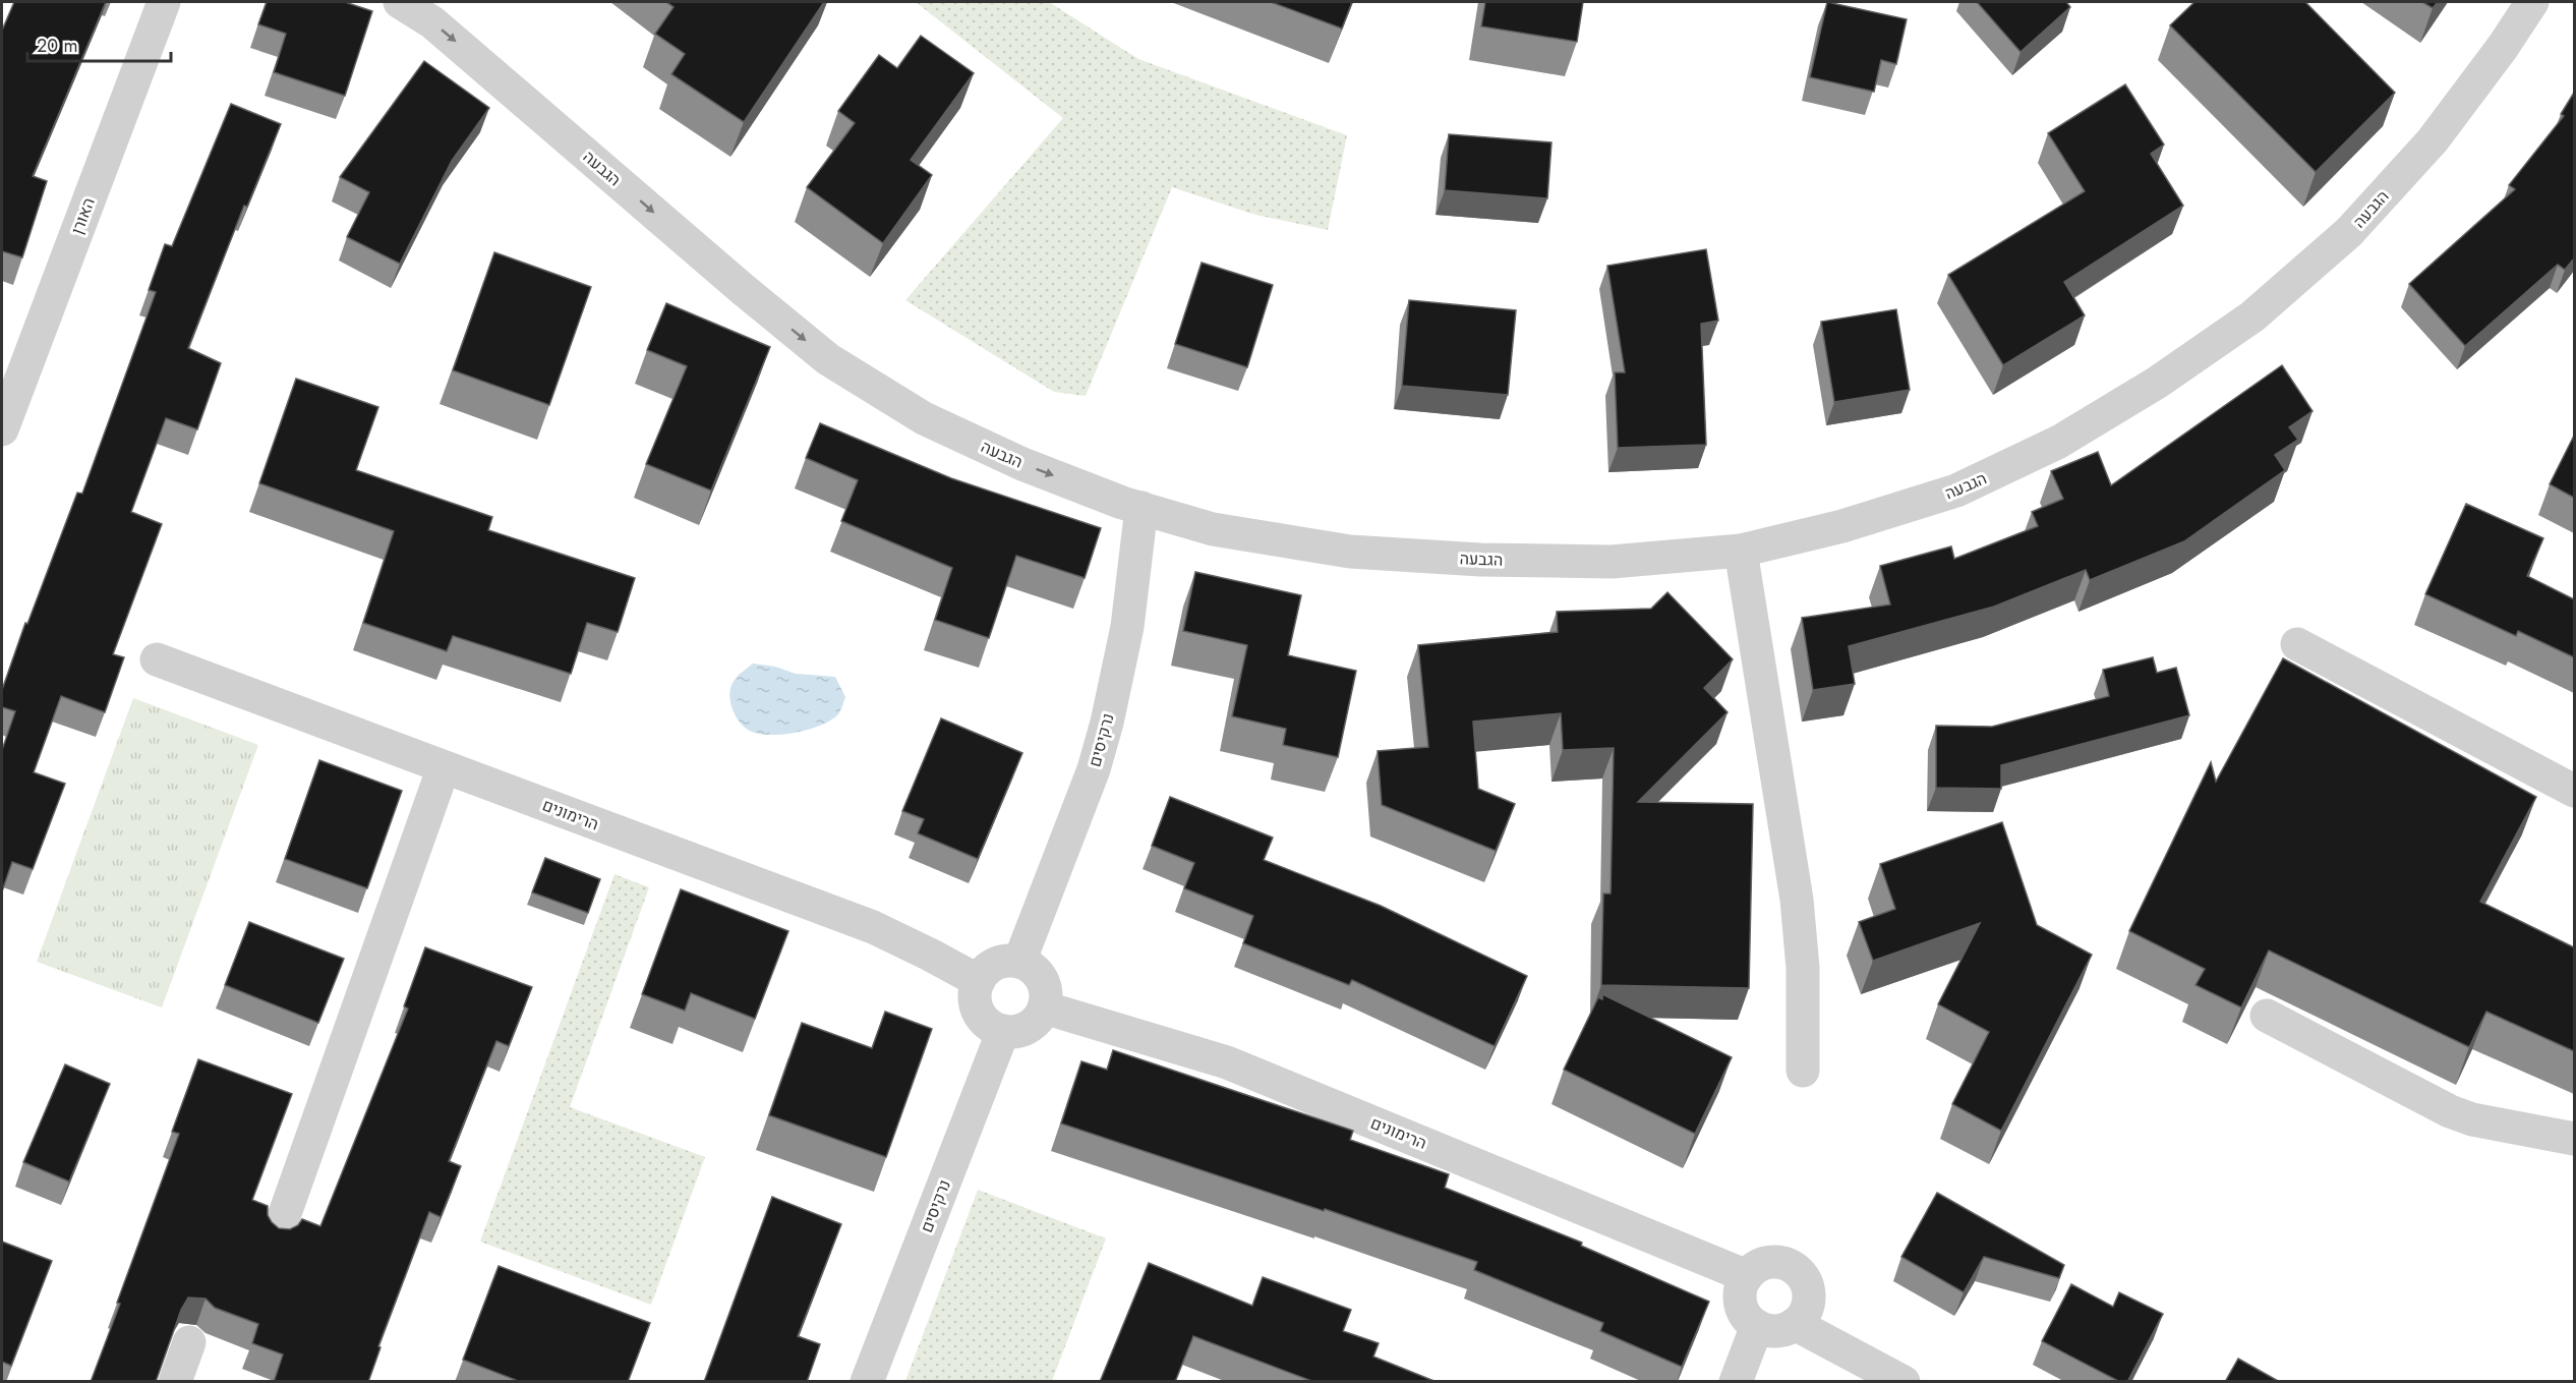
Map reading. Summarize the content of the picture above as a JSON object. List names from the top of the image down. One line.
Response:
{"streets":{"street":["הגבעה","האורן","נרקיסים","הרימונים"]},"crossings":[["הגבעה","נרקיסים"],["נרקיסים","הרימונים"]],"one_way":["הגבעה"],"scale_bar":"20 m"}
